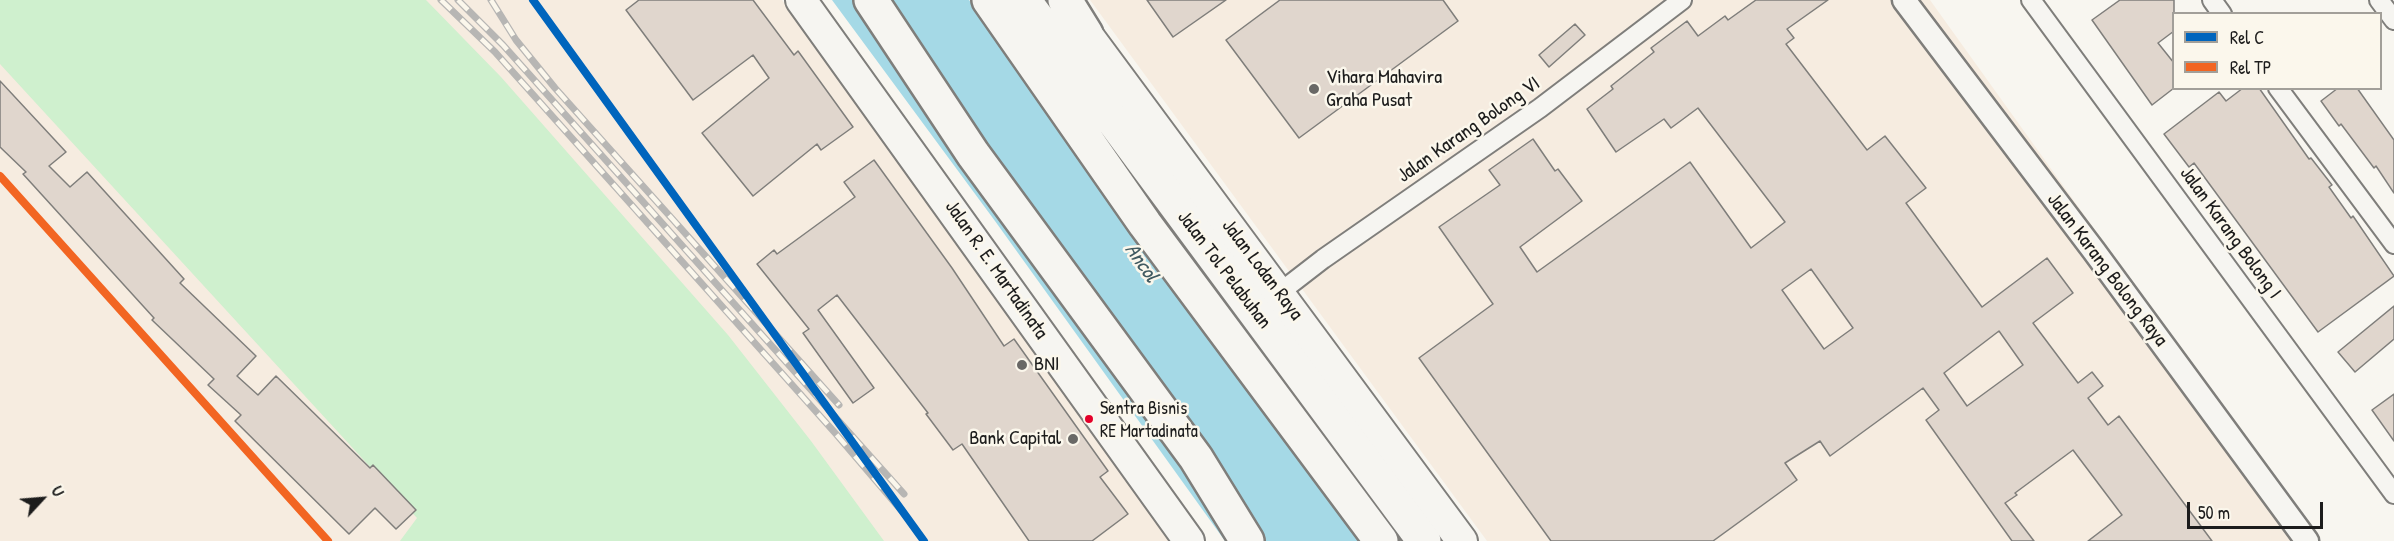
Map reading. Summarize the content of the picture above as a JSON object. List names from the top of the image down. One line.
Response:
{"streets":{"highway":["Jalan R. E. Martadinata","Jalan Tol Pelabuhan","Jalan Lodan Raya"],"street":["Jalan Karang Bolong VI","Jalan Karang Bolong I","Jalan Karang Bolong Raya"]},"crossings":[["Jalan Karang Bolong VI","Jalan Lodan Raya"]],"water":["Ancol"],"places":["Vihara Mahavira Graha Pusat","BNI","Sentra Bisnis RE Martadinata","Bank Capital"],"lines":["rail line C","rail line TP"],"legend":["Rel C","Rel TP"],"scale_bar":"50 m","north":"top right"}
